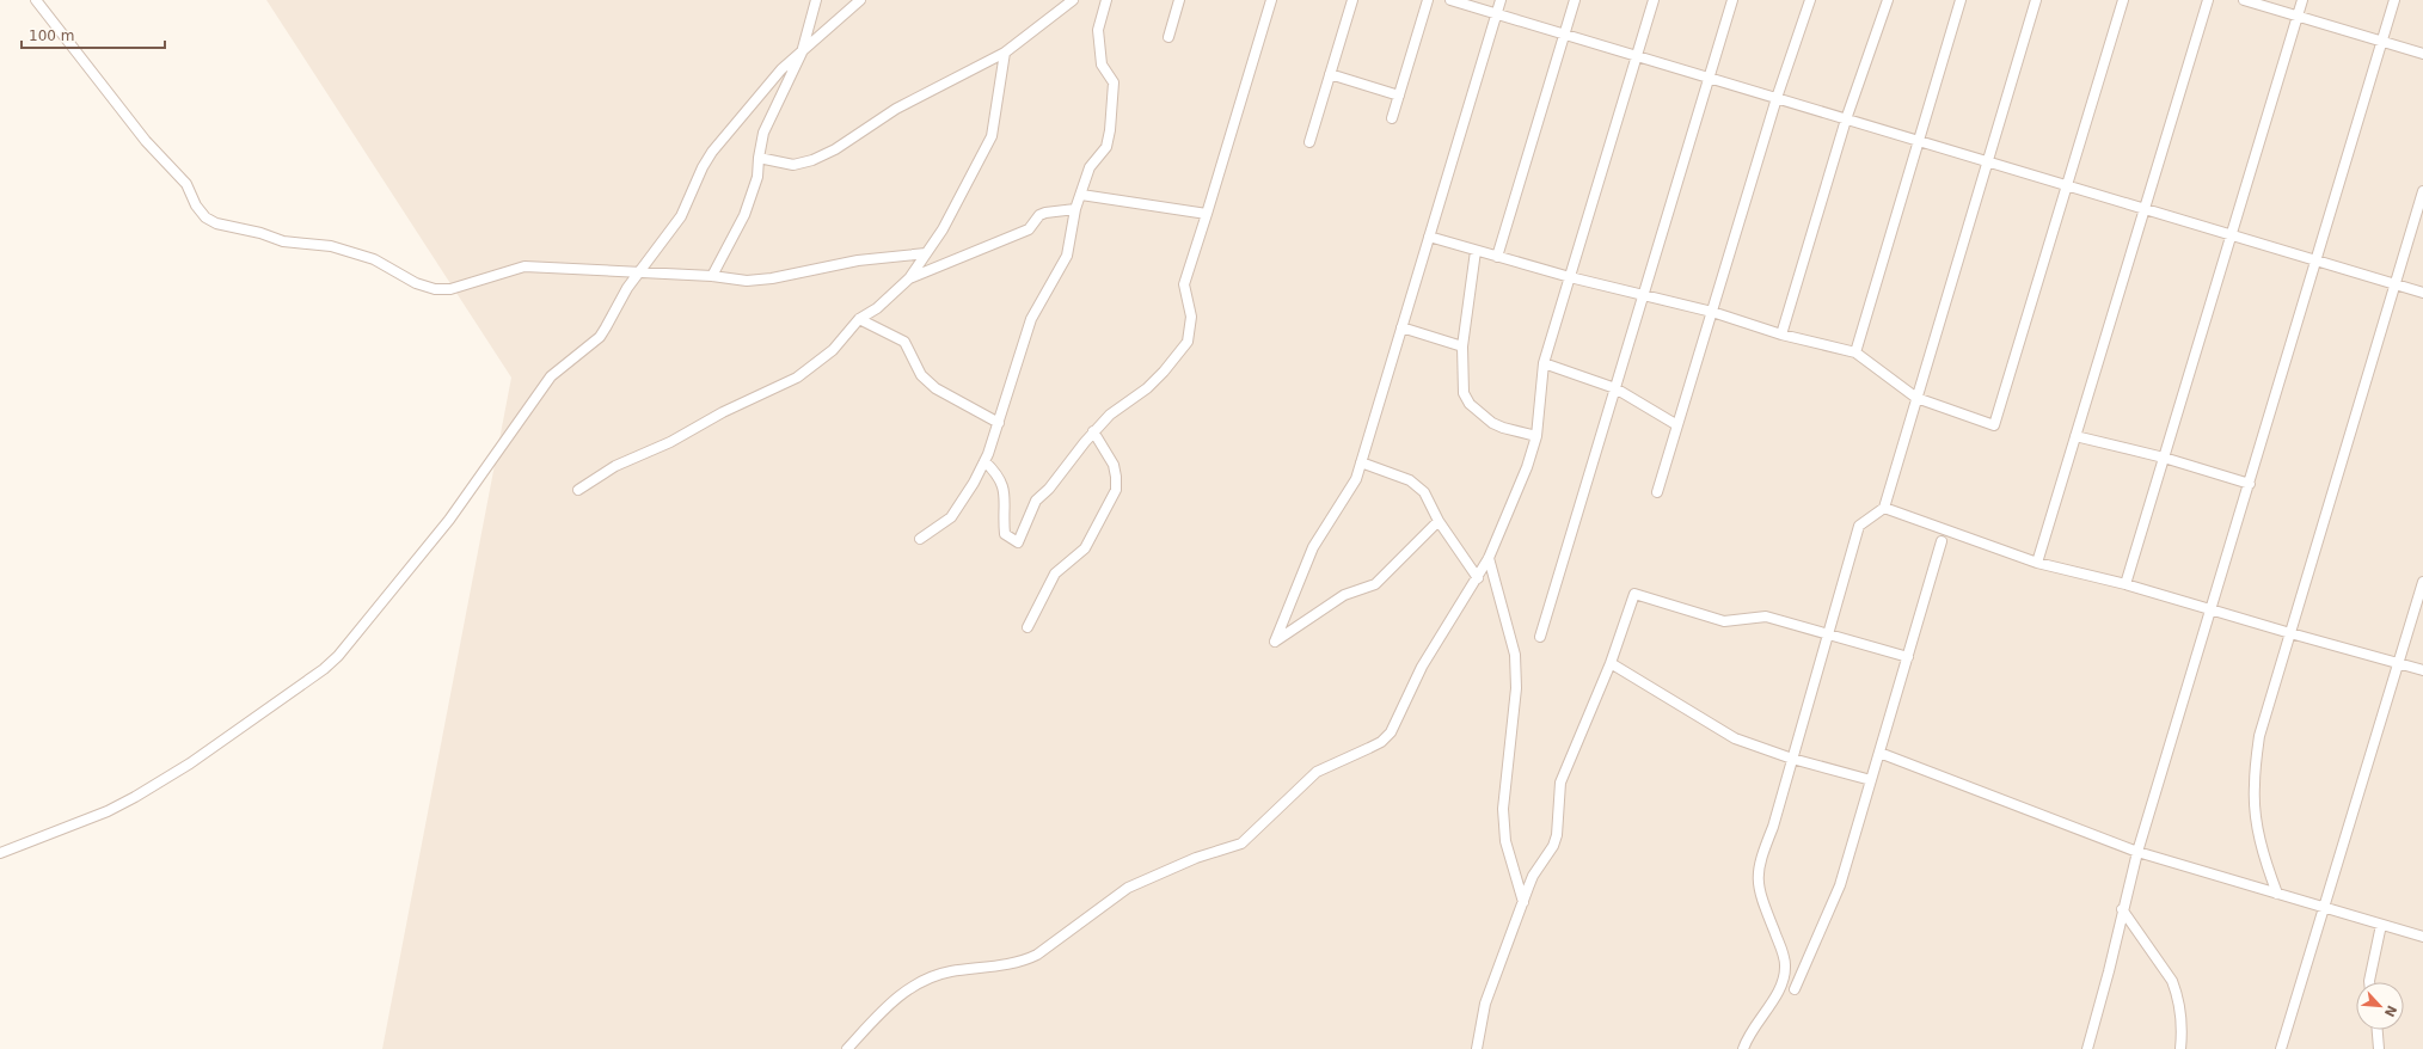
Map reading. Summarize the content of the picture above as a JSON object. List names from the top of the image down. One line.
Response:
{"scale_bar":"100 m","north":"bottom right"}
